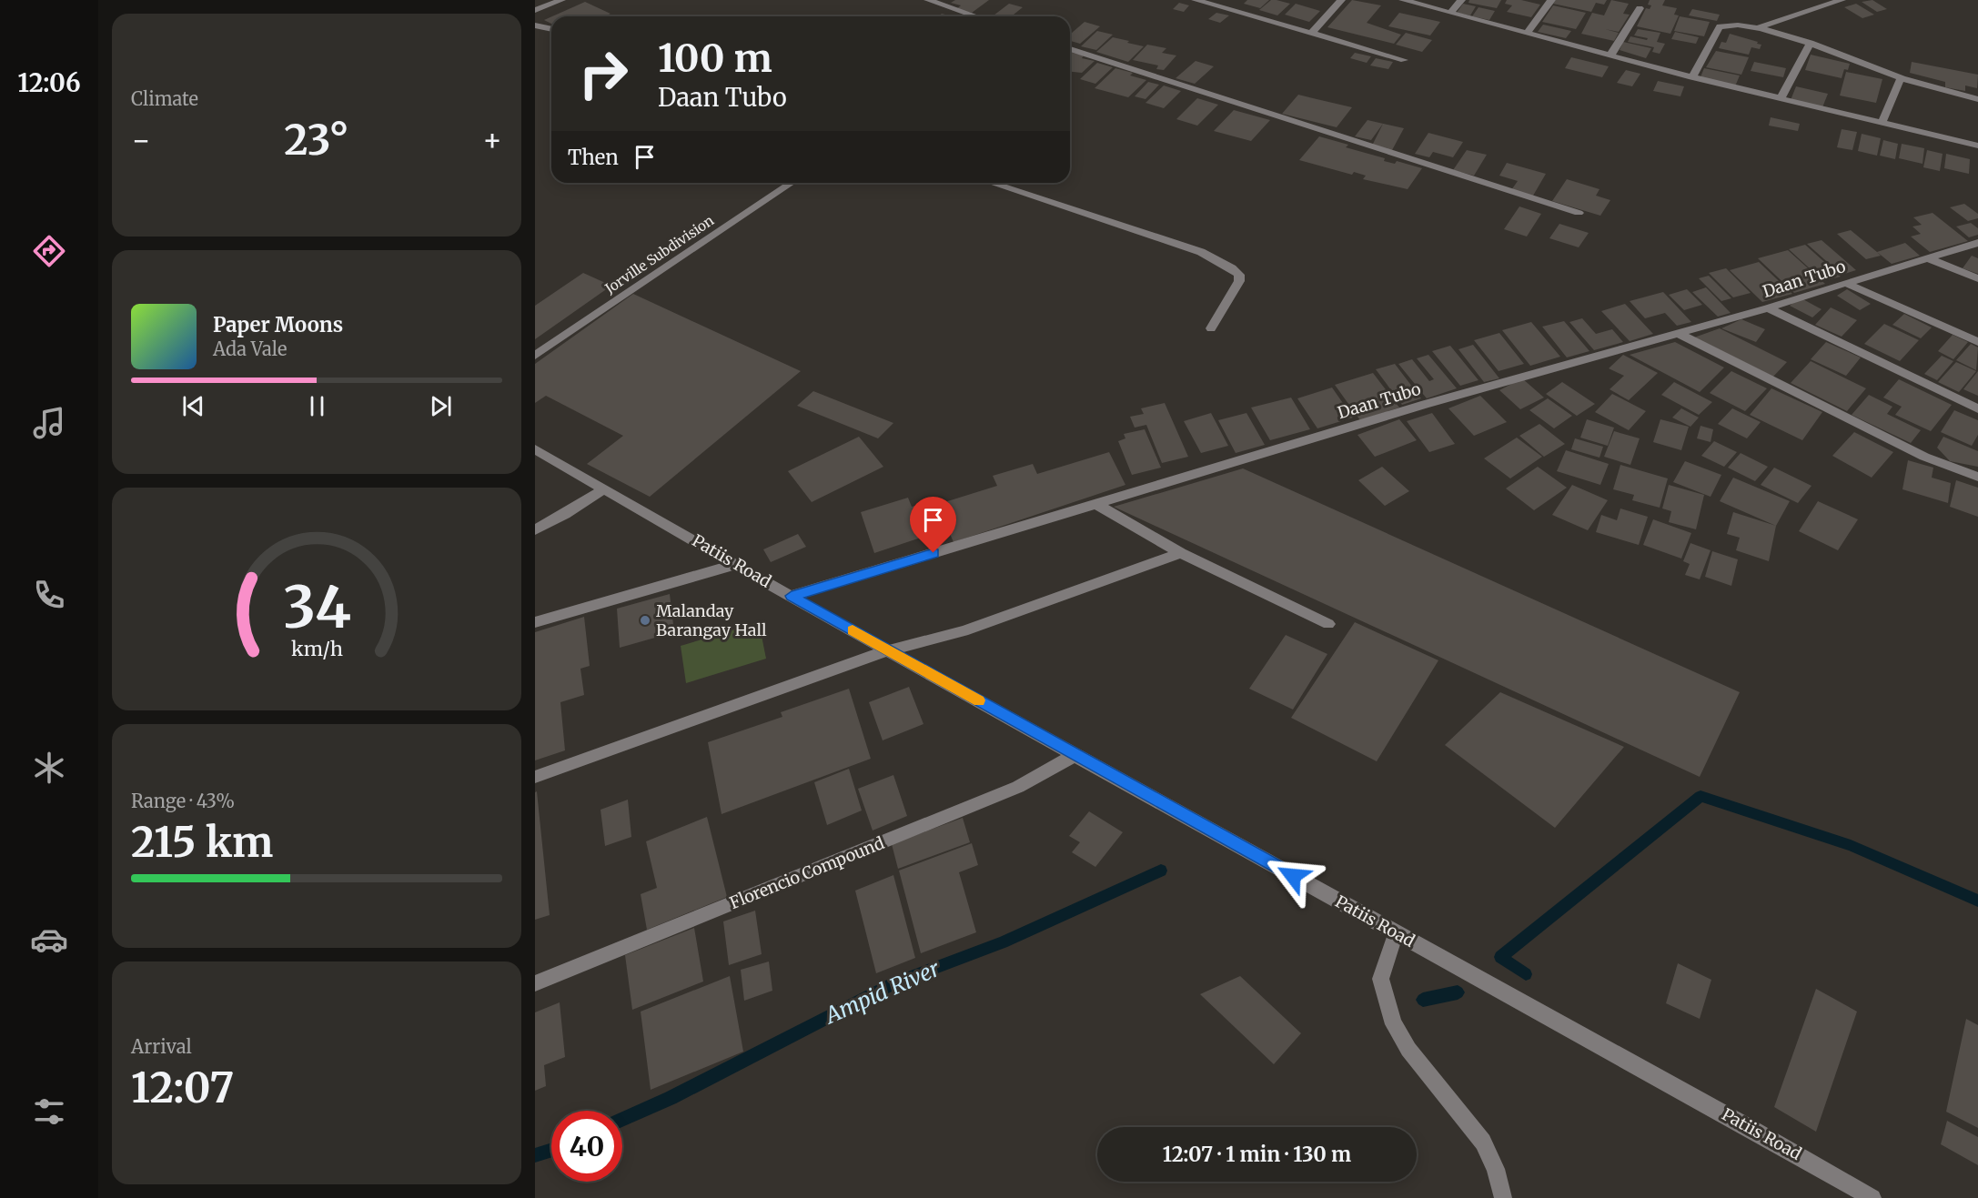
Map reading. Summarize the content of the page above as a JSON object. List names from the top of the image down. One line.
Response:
{"streets":{"street":["Jorville Subdivision","Daan Tubo","Patiis Road","Florencio Compound"]},"crossings":[["Daan Tubo","Patiis Road"],["Patiis Road","Florencio Compound"]],"water":["Ampid River"],"places":["Malanday Barangay Hall"],"page":{"tabs":"12:06","tile":["Climate",["Range · 43%","215 km"],["Arrival","12:07"]],"turn":["100 m","Daan Tubo"],"heat":["−","23°","+"],"then":"Then","song":["Paper Moons","Ada Vale"],"limit":"40","trip":"12:07 · 1 min · 130 m","gauge":["34","km/h"]}}
